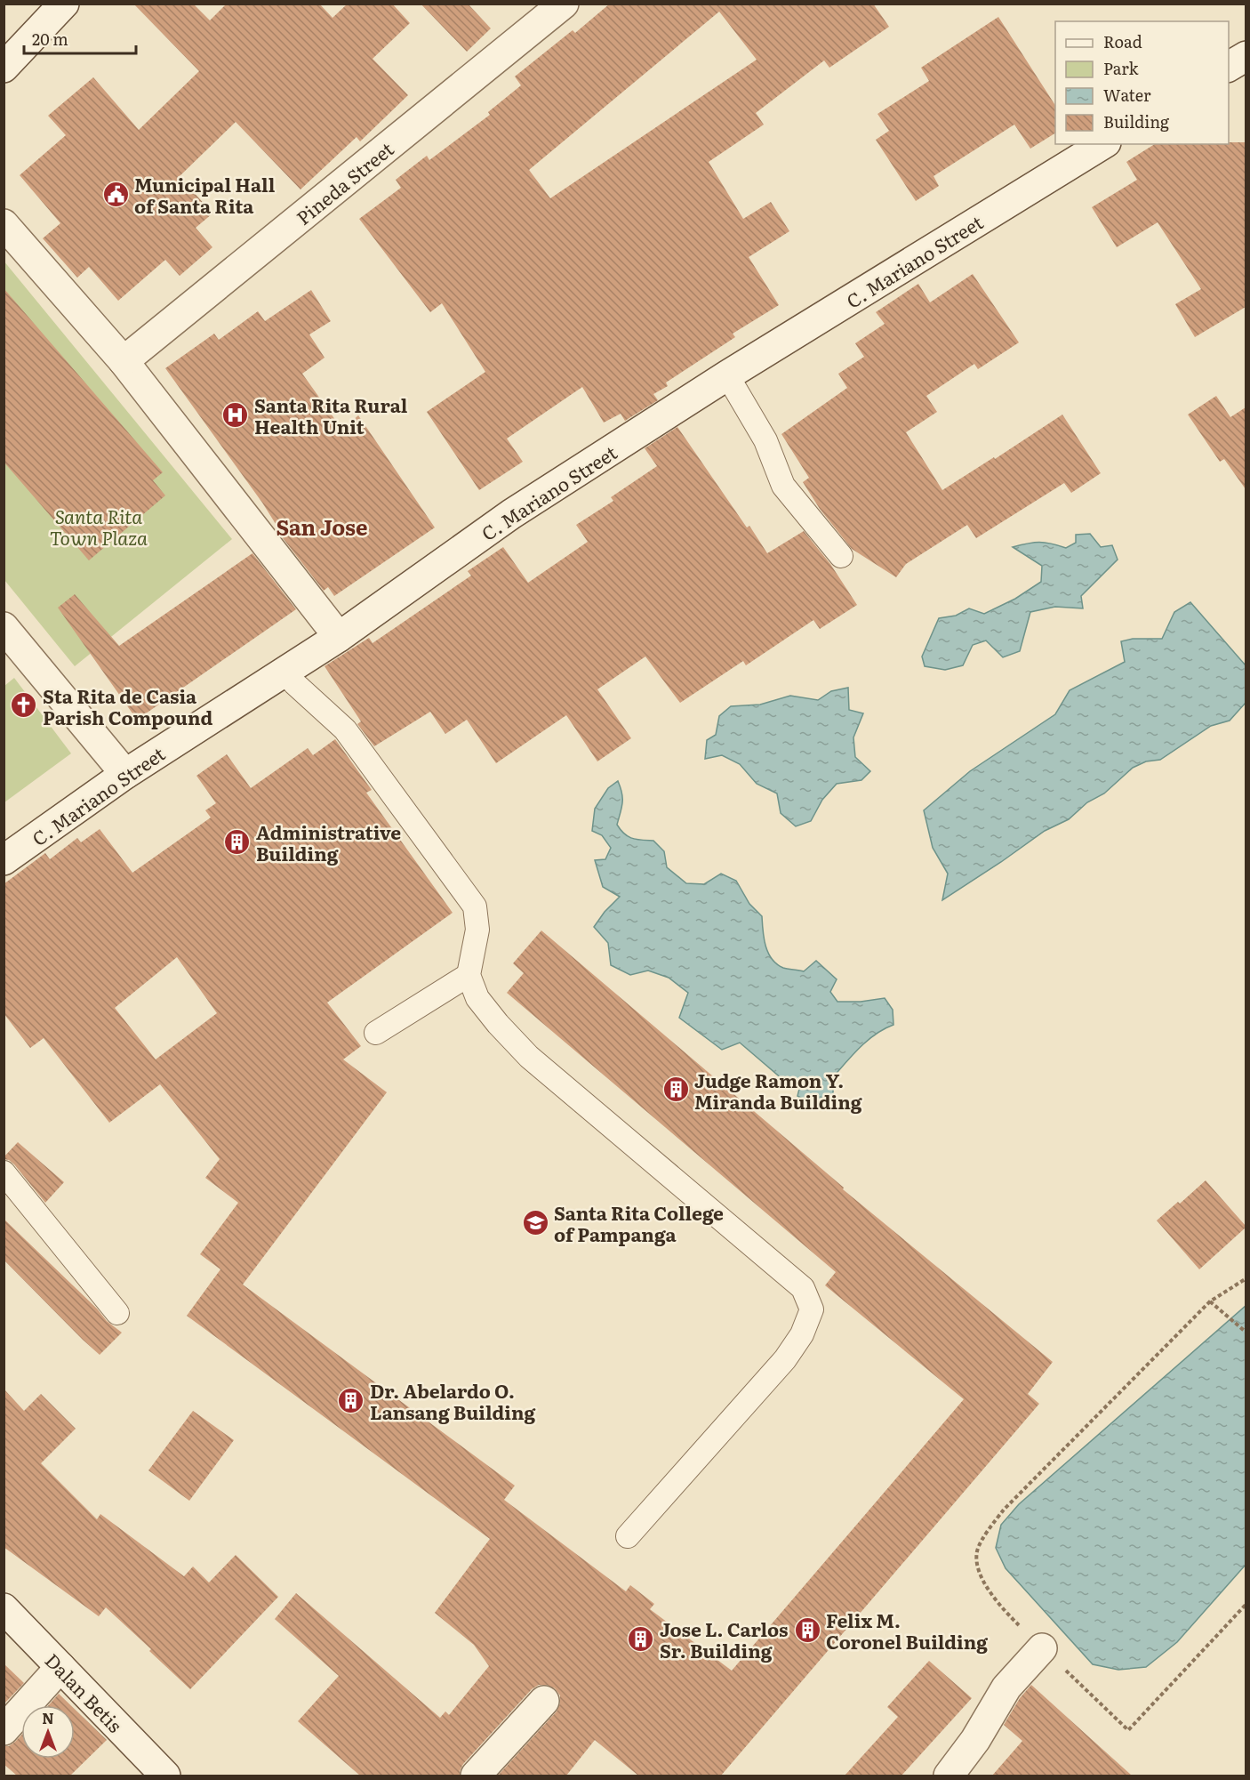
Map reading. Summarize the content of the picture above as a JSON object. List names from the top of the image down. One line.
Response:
{"streets":{"street":["Pineda Street","C. Mariano Street","Dalan Betis"]},"districts":["San Jose"],"parks":["Santa Rita Town Plaza"],"places":{"public building":["Municipal Hall of Santa Rita"],"hospital":["Santa Rita Rural Health Unit"],"church":["Sta Rita de Casia Parish Compound"],"building":["Administrative Building","Judge Ramon Y. Miranda Building","Dr. Abelardo O. Lansang Building","Felix M. Coronel Building","Jose L. Carlos Sr. Building"],"school or university":["Santa Rita College of Pampanga"]},"legend":["Road","Park","Water","Building"],"scale_bar":"20 m","north":"top"}
